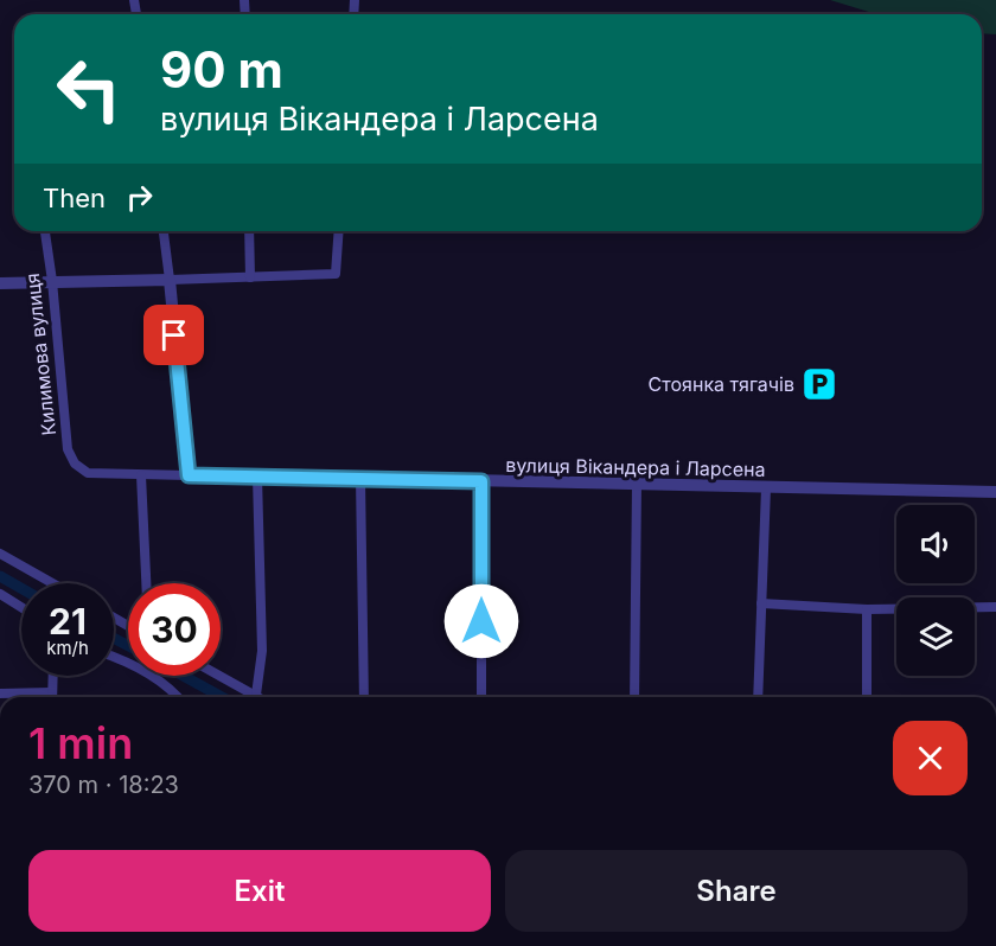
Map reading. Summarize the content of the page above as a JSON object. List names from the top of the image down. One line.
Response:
{"streets":{"street":["Килимова вулиця","вулиця Вікандера і Ларсена"]},"crossings":[["Килимова вулиця","вулиця Вікандера і Ларсена"]],"places":{"parking":["Стоянка тягачів"]},"page":{"turn":["90 m","вулиця Вікандера і Ларсена"],"then":"Then","speed":"21 km/h","limit":"30","heading":["1 min","370 m · 18:23"],"buttons":["Exit","Share"]}}
